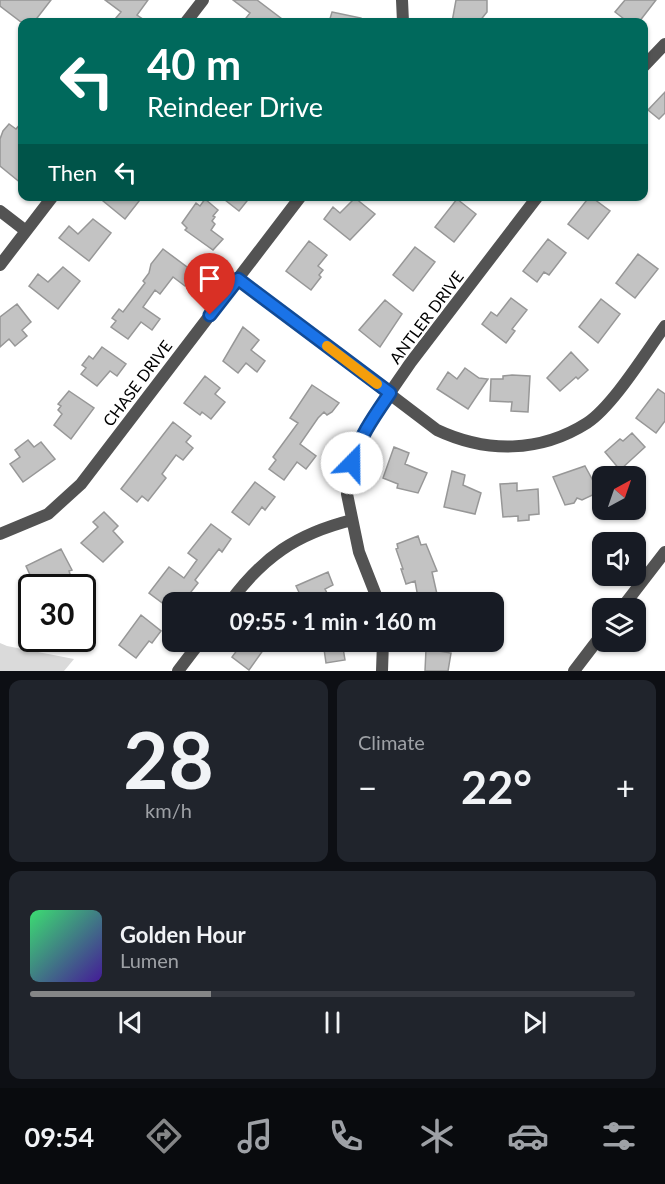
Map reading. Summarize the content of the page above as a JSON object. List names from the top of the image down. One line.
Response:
{"streets":{"street":["ANTLER DRIVE","CHASE DRIVE"]},"north":"top right","page":{"turn":["40 m","Reindeer Drive"],"then":"Then","limit":"30","trip":"09:55 · 1 min · 160 m","tile":[["28","km/h"],"Climate"],"heat":["−","22°","+"],"song":["Golden Hour","Lumen"],"tabs":"09:54"}}
